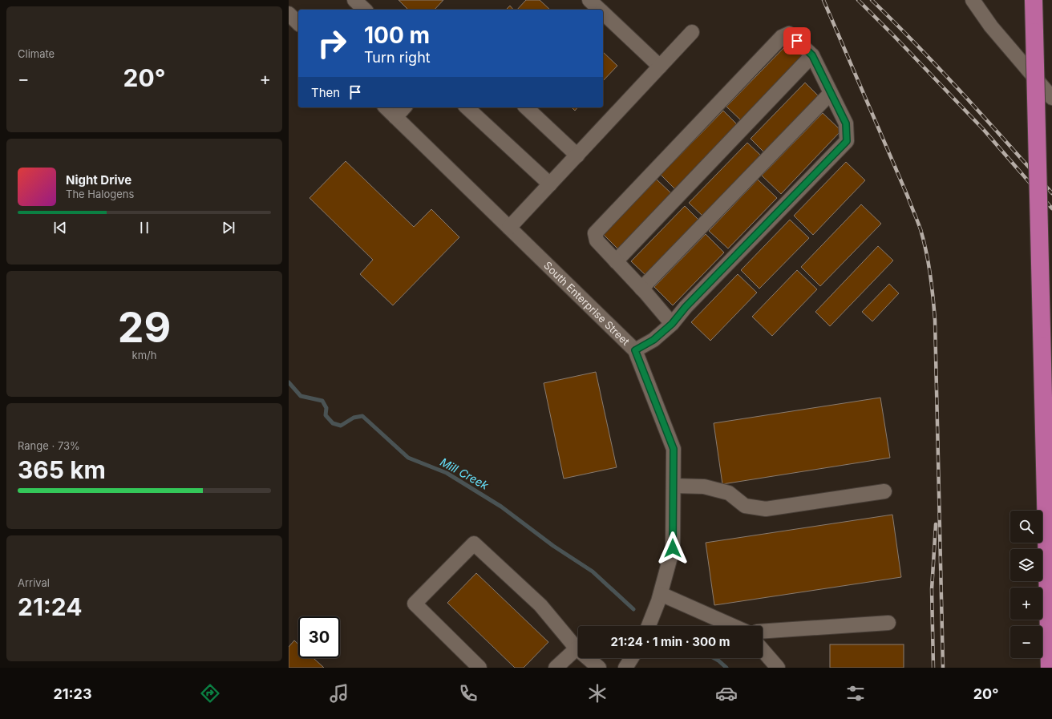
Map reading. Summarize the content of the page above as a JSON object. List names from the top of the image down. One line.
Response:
{"streets":{"street":["South Enterprise Street"]},"water":["Mill Creek"],"page":{"tile":["Climate",["29","km/h"],["Range · 73%","365 km"],["Arrival","21:24"]],"turn":["100 m","Turn right"],"heat":["−","20°","+"],"then":"Then","song":["Night Drive","The Halogens"],"map_buttons":["+","−"],"limit":"30","trip":"21:24 · 1 min · 300 m","tabs":["21:23","20°"]}}
